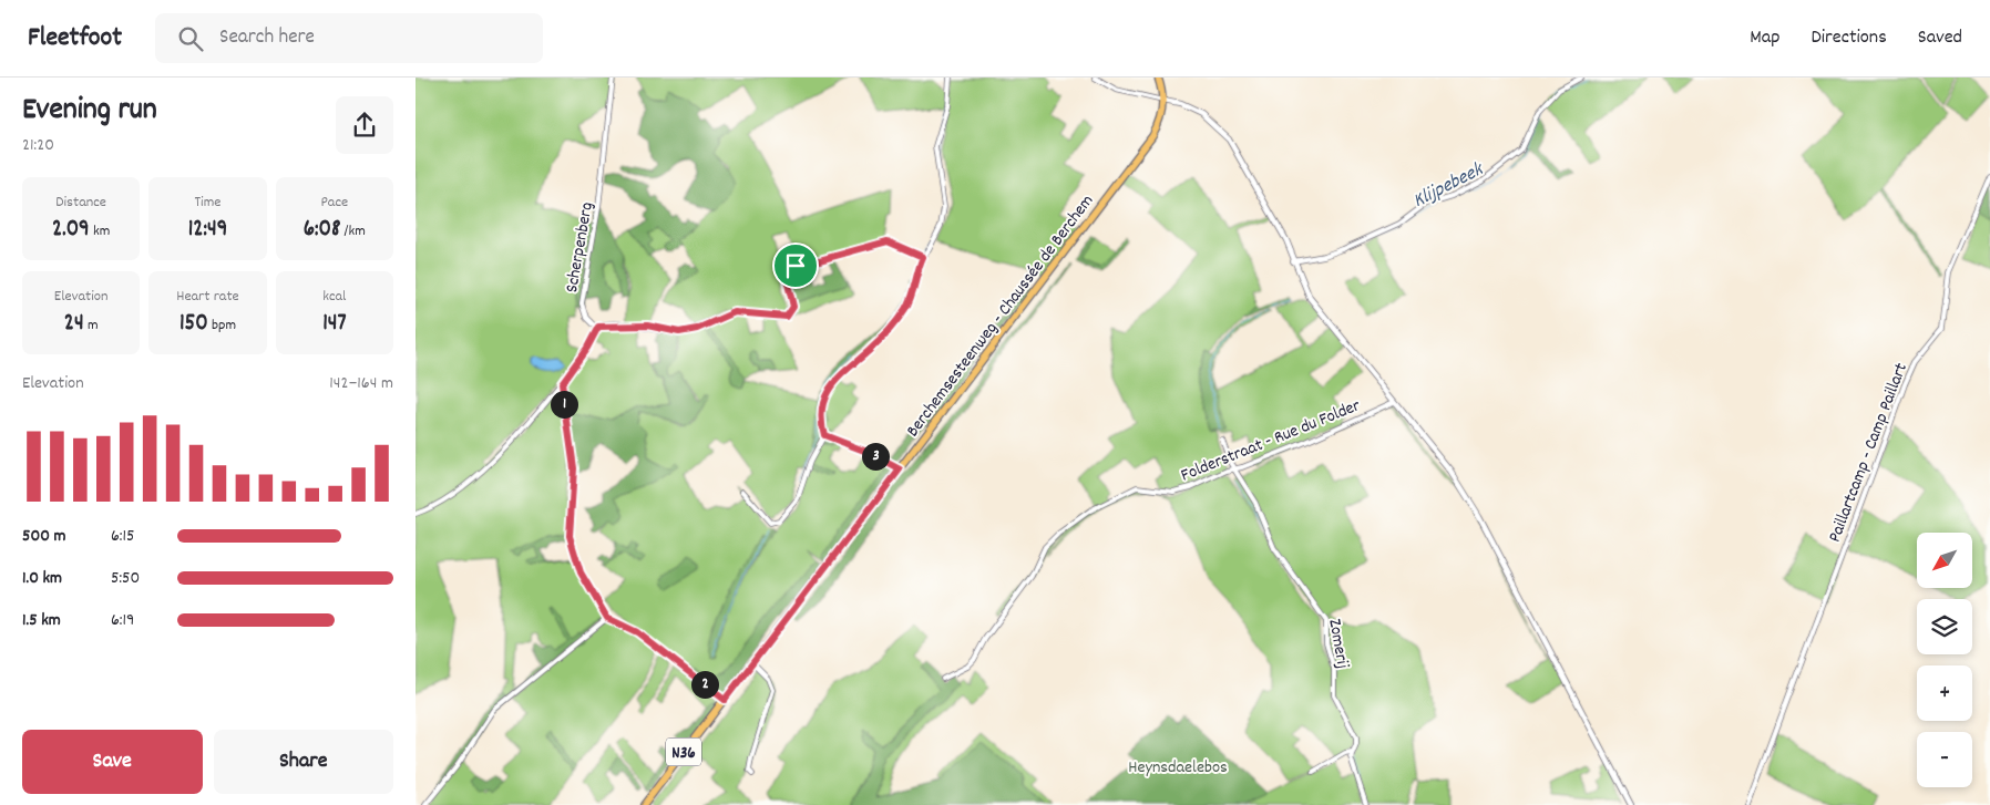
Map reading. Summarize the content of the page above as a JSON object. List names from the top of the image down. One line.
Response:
{"streets":{"main road":["Berchemsesteenweg - Chaussée de Berchem","N36"],"street":["Scherpenberg","Folderstraat - Rue du Folder","Paillartcamp - Camp Paillart","Zomerij"]},"crossings":[["Berchemsesteenweg - Chaussée de Berchem","N36"],["Folderstraat - Rue du Folder","Zomerij"]],"water":["Klijpebeek"],"parks":["Heynsdaelebos"],"north":"bottom left","page":{"header":"Fleetfoot","search":"Search here","nav":["Map","Directions","Saved"],"heading":["Evening run","21:20"],"stats":[["Distance","2.09 km"],["Time","12:49"],["Pace","6:08 /km"],["Elevation","24 m"],["Heart rate","150 bpm"],["kcal","147"]],"chart":["Elevation","142–164 m"],"pins":["1","3","2"],"list":[{"name":"500 m","note":"6:15"},{"name":"1.0 km","note":"5:50"},{"name":"1.5 km","note":"6:19"}],"map_buttons":["+","−"],"buttons":["Save","Share"]}}
